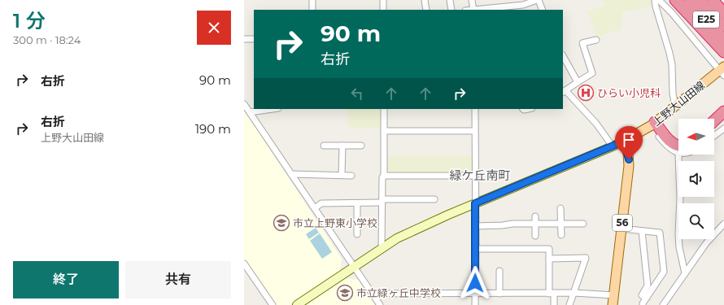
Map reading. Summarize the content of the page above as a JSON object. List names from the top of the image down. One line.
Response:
{"streets":{"highway":["E25"],"main road":["上野大山田線","56"]},"crossings":[["上野大山田線","56"]],"districts":["緑ケ丘南町"],"places":{"hospital":["ひらい小児科"],"school or university":["市立上野東小学校","市立緑ヶ丘中学校"]},"north":"left","page":{"heading":["1 分","300 m · 18:24"],"turn":["90 m","右折"],"list":[{"name":"右折","value":"90 m"},{"name":"右折","note":"上野大山田線","value":"190 m"}],"buttons":["終了","共有"]}}
